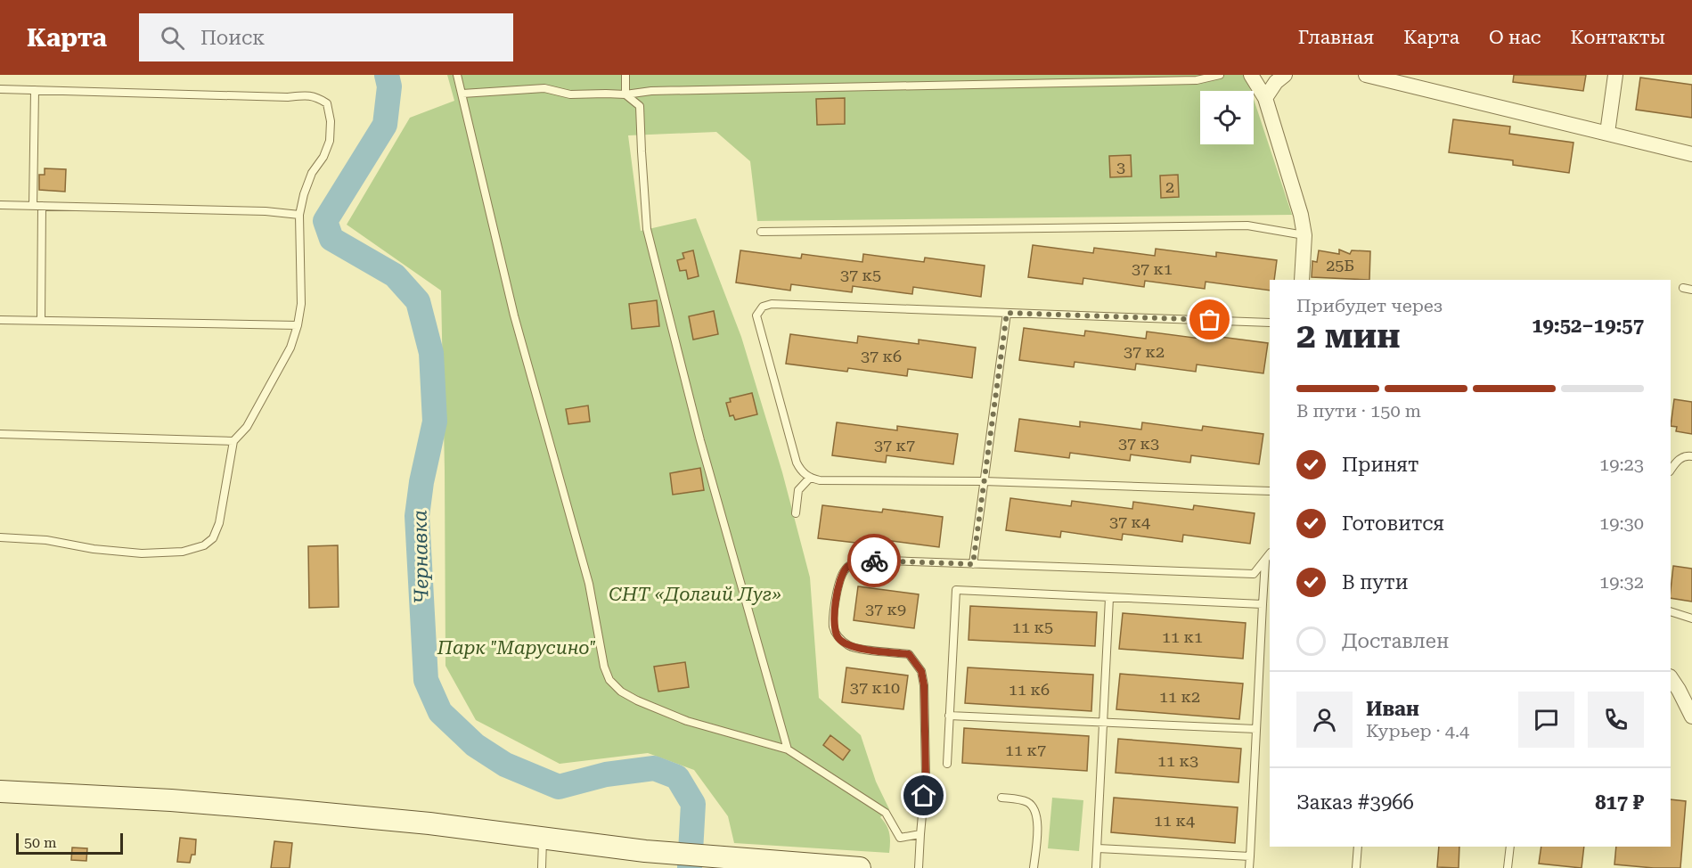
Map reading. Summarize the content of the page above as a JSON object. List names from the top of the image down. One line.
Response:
{"water":["Чернавка"],"parks":["СНТ «Долгий Луг»","Парк \"Марусино\""],"house_numbers":["3","2","25Б","37 к1","37 к5","37 к2","37 к6","37 к3","37 к7","37 к4","37 к9","11 к5","11 к1","37 к10","11 к6","11 к2","11 к7","11 к3","11 к4"],"scale_bar":"50 m","page":{"header":"Карта","search":"Поиск","nav":["Главная","Карта","О нас","Контакты"],"heading":["2 мин","Прибудет через","19:52–19:57"],"panel":["Иван","Курьер · 4.4","Заказ #3966","817 ₽"],"bar":"В пути · 150 m","list":[["Принят","19:23"],["Готовится","19:30"],["В пути","19:32"],"Доставлен"],"scale":"50 m"}}
